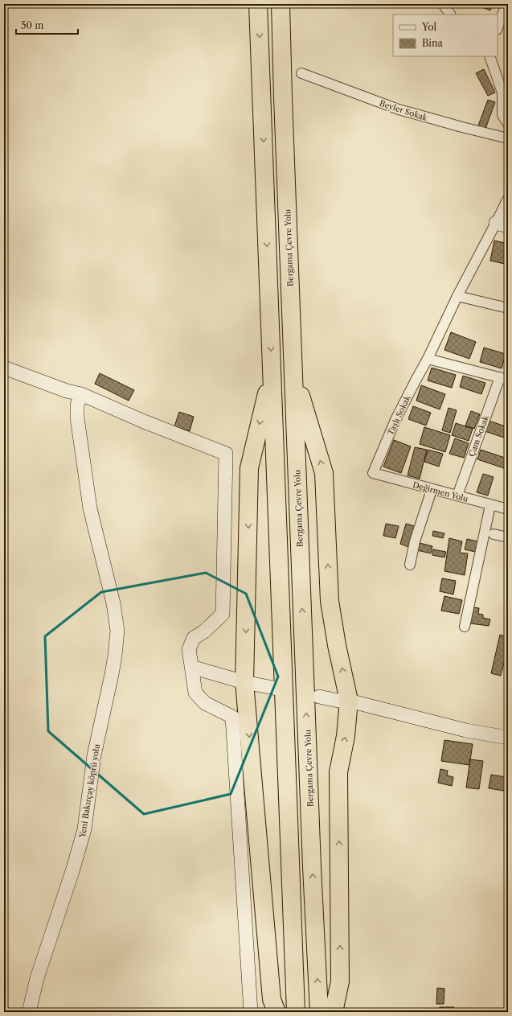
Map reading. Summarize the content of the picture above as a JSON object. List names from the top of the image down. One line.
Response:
{"streets":{"highway":["Bergama Çevre Yolu"],"street":["Beyler Sokak","Taşlı Sokak","Çam Sokak","Değirmen Yolu","Yeni Bakırçay köprü yolu"]},"crossings":[["Taşlı Sokak","Değirmen Yolu"],["Çam Sokak","Değirmen Yolu"]],"legend":["Yol","Bina"],"scale_bar":"50 m"}
